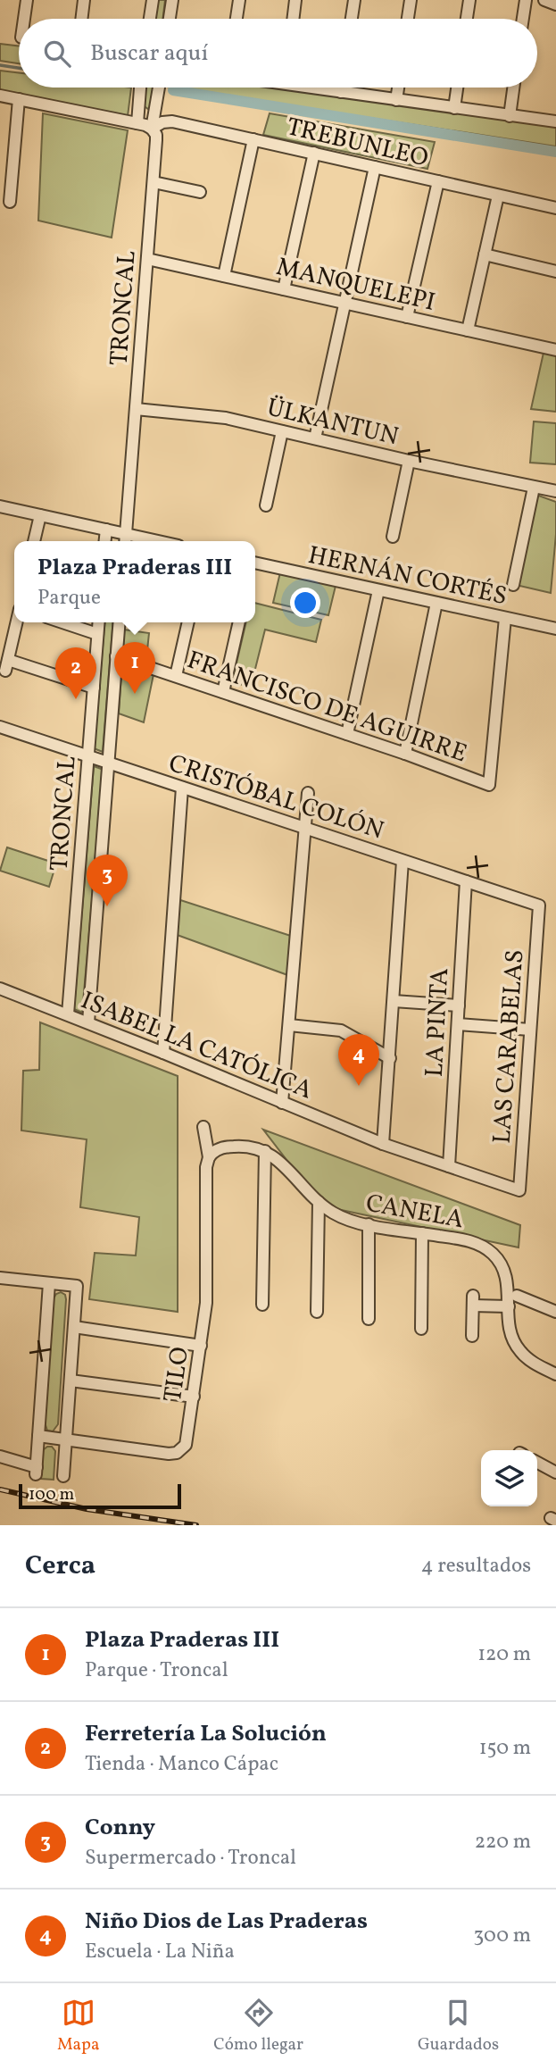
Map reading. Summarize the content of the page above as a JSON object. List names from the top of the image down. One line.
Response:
{"streets":{"street":["TREBUNLEO","MANQUELEPI","TRONCAL","ÜLKANTUN","HERNÁN CORTÉS","FRANCISCO DE AGUIRRE","CRISTÓBAL COLÓN","LA PINTA","ISABEL LA CATÓLICA","LAS CARABELAS","CANELA","TILO"]},"crossings":[["TREBUNLEO","TRONCAL"],["MANQUELEPI","TRONCAL"],["TRONCAL","ÜLKANTUN"],["TRONCAL","FRANCISCO DE AGUIRRE"],["TRONCAL","CRISTÓBAL COLÓN"],["TRONCAL","ISABEL LA CATÓLICA"],["HERNÁN CORTÉS","FRANCISCO DE AGUIRRE"],["CRISTÓBAL COLÓN","LA PINTA"],["CRISTÓBAL COLÓN","LAS CARABELAS"],["LA PINTA","ISABEL LA CATÓLICA"],["ISABEL LA CATÓLICA","LAS CARABELAS"],["CANELA","TILO"]],"scale_bar":"100 m","page":{"search":"Buscar aquí","popup":["Plaza Praderas III","Parque"],"pins":["1","2","3","4"],"scale":"100 m","heading":["Cerca","4 resultados"],"list":[{"mark":"1","name":"Plaza Praderas III","note":"Parque · Troncal","value":"120 m"},{"mark":"2","name":"Ferretería La Solución","note":"Tienda · Manco Cápac","value":"150 m"},{"mark":"3","name":"Conny","note":"Supermercado · Troncal","value":"220 m"},{"mark":"4","name":"Niño Dios de Las Praderas","note":"Escuela · La Niña","value":"300 m"}],"nav":["Mapa","Cómo llegar","Guardados"]}}
